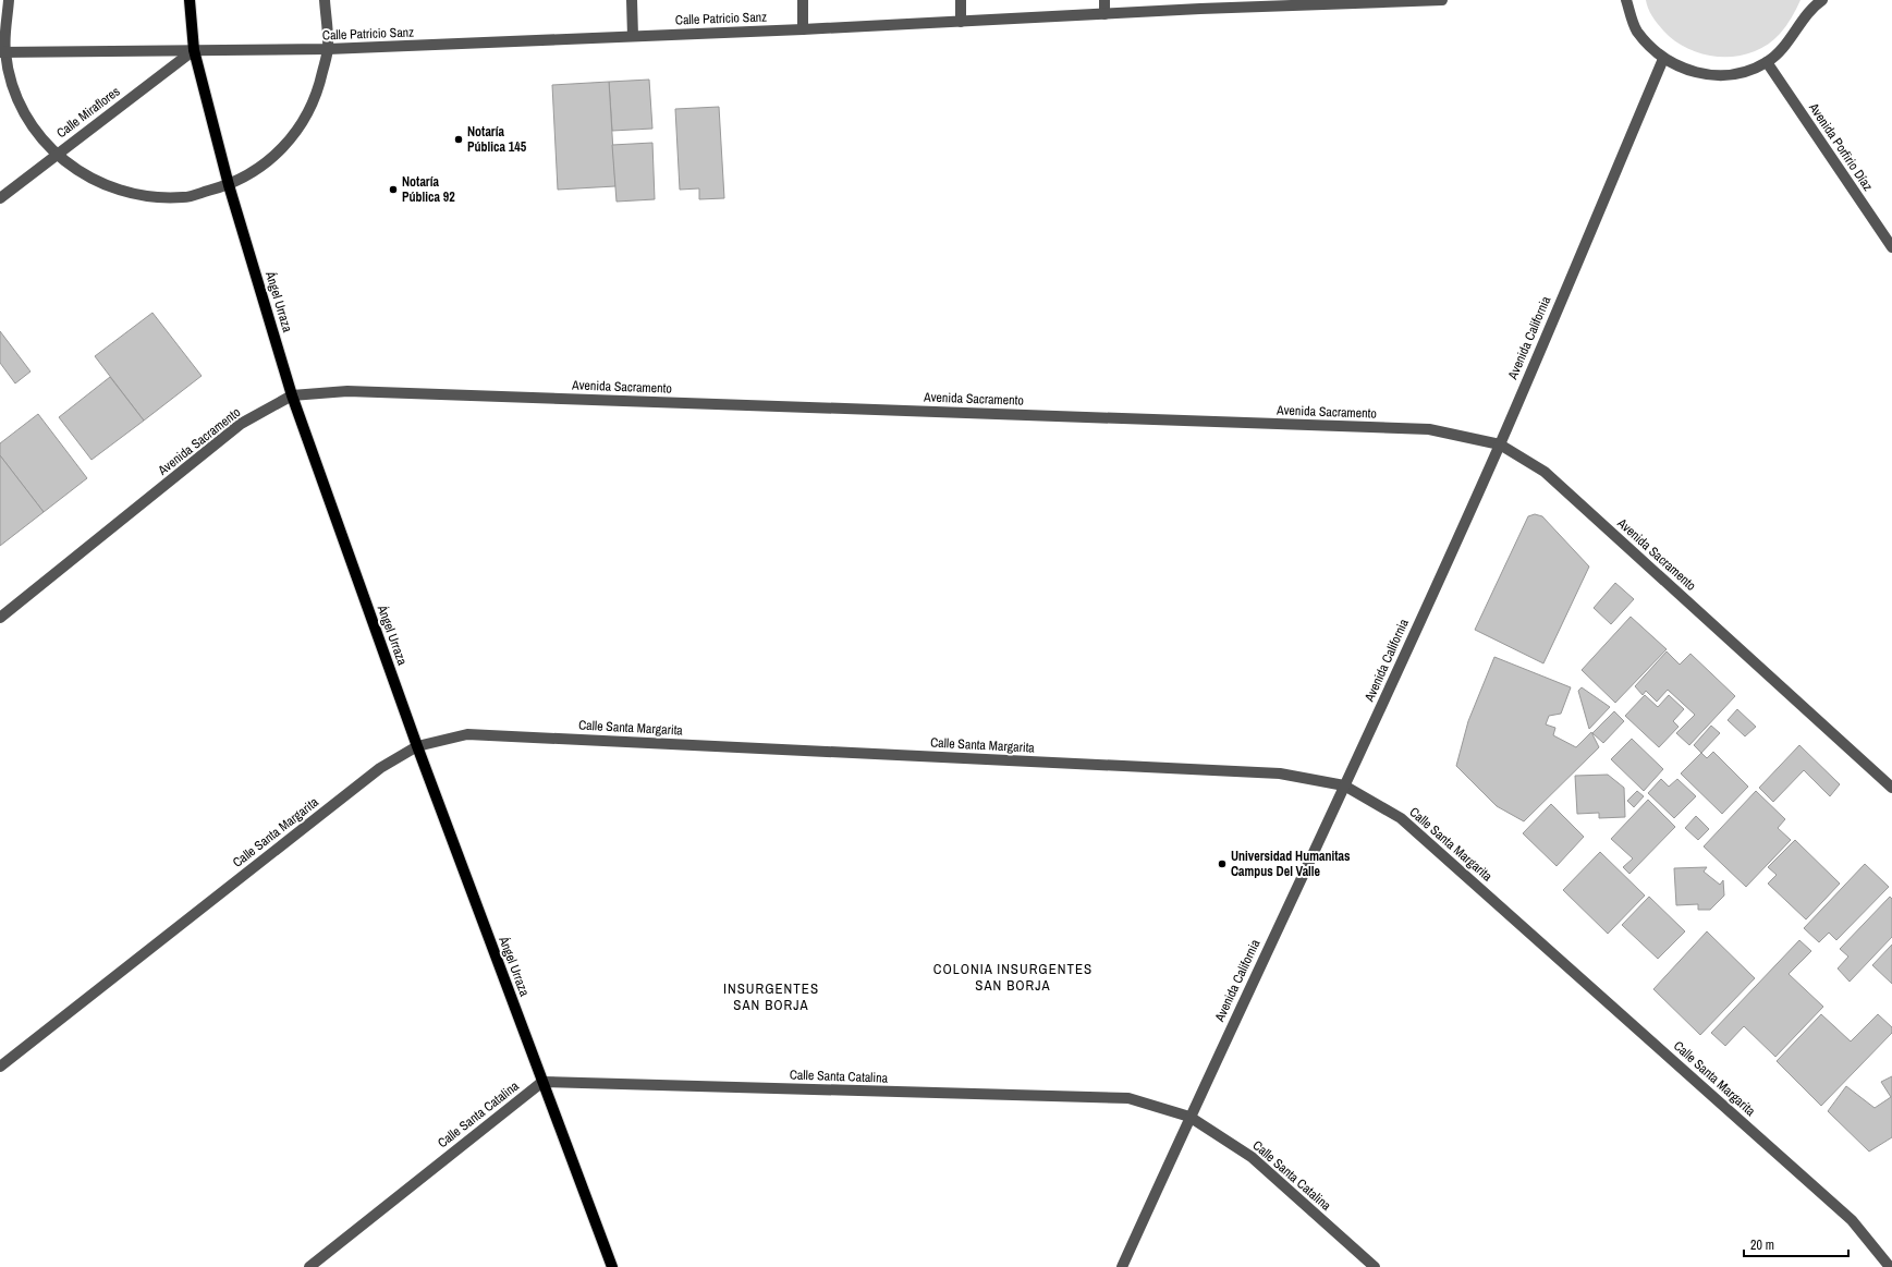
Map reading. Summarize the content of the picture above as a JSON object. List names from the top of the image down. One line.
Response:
{"streets":{"main road":["Ángel Urraza"],"street":["Calle Patricio Sanz","Calle Miraflores","Avenida Porfirio Díaz","Avenida California","Avenida Sacramento","Calle Santa Margarita","Calle Santa Catalina"]},"crossings":[["Calle Patricio Sanz","Calle Miraflores"],["Calle Patricio Sanz","Ángel Urraza"],["Calle Miraflores","Ángel Urraza"],["Ángel Urraza","Avenida Sacramento"],["Ángel Urraza","Calle Santa Margarita"],["Ángel Urraza","Calle Santa Catalina"],["Avenida California","Avenida Sacramento"],["Avenida California","Calle Santa Margarita"],["Avenida California","Calle Santa Catalina"]],"districts":["COLONIA INSURGENTES SAN BORJA","INSURGENTES SAN BORJA"],"places":["Notaría Pública 145","Notaría Pública 92","Universidad Humanitas Campus Del Valle"],"scale_bar":"20 m"}
